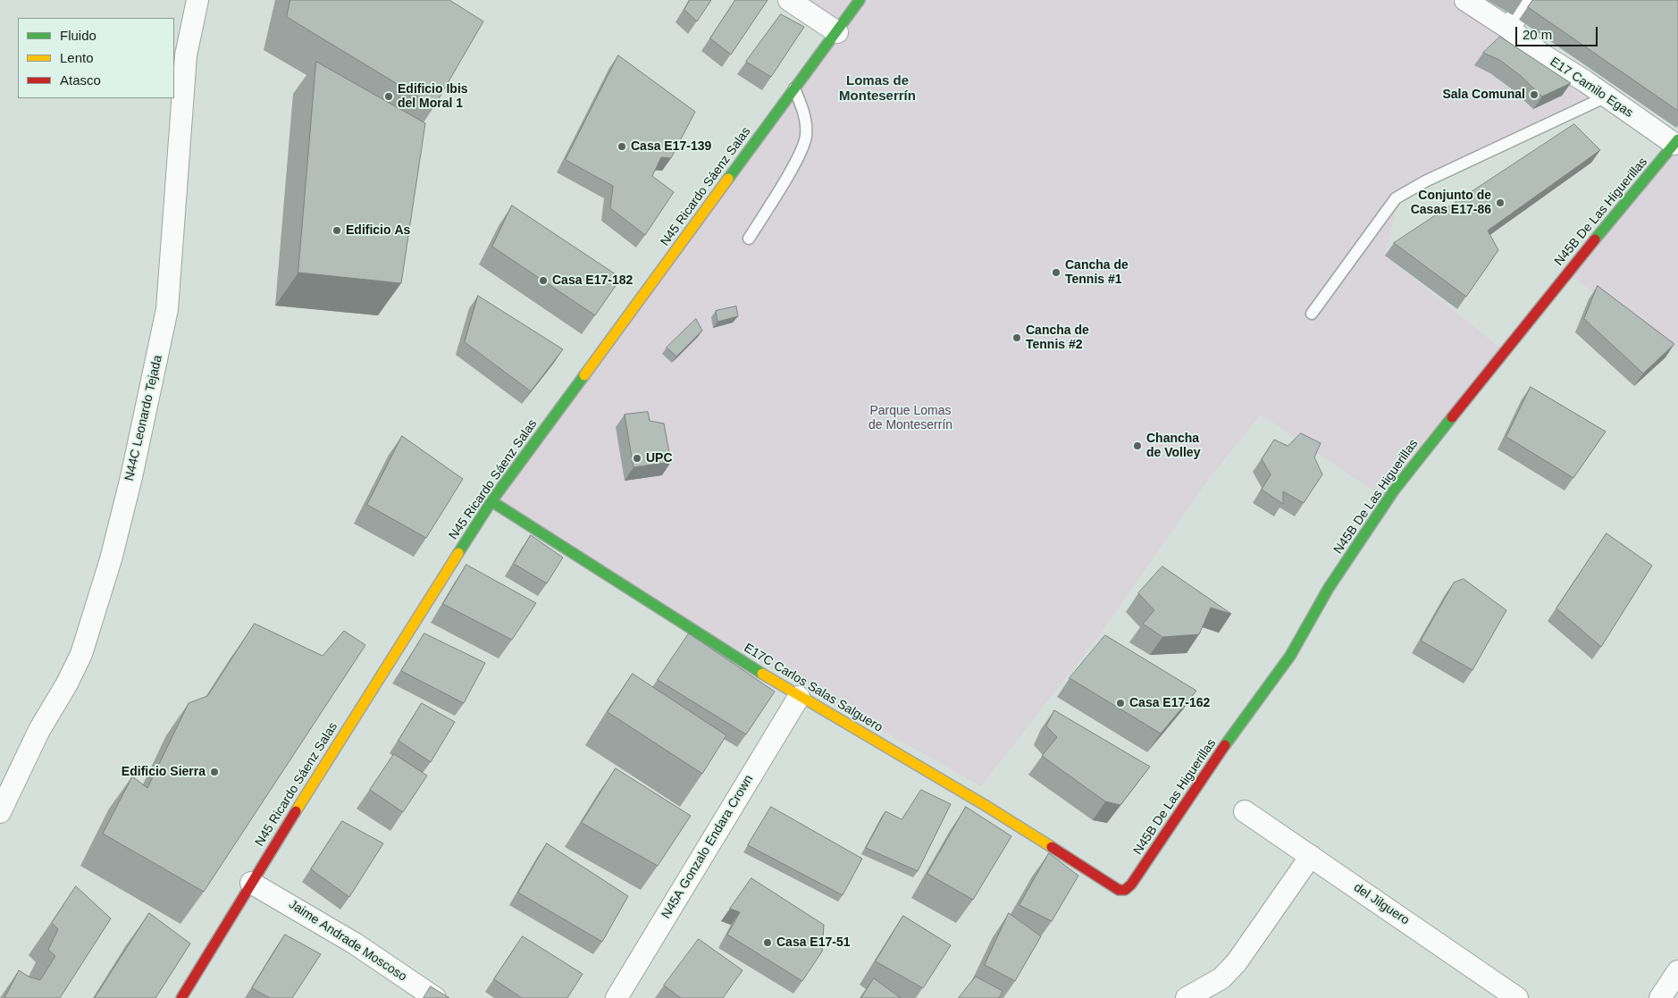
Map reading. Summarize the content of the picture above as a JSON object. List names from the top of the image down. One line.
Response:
{"streets":{"street":["E17 Camilo Egas","N45 Ricardo Sáenz Salas","N45B De Las Higuerillas","N44C Leonardo Tejada","E17C Carlos Salas Salguero","N45A Gonzalo Endara Crown","del Jilguero","Jaime Andrade Moscoso"]},"crossings":[["E17 Camilo Egas","N45B De Las Higuerillas"],["N45 Ricardo Sáenz Salas","E17C Carlos Salas Salguero"],["N45 Ricardo Sáenz Salas","Jaime Andrade Moscoso"],["N45B De Las Higuerillas","E17C Carlos Salas Salguero"],["E17C Carlos Salas Salguero","N45A Gonzalo Endara Crown"]],"districts":["Lomas de Monteserrín"],"parks":["Parque Lomas de Monteserrín"],"places":["Sala Comunal","Edificio Ibis del Moral 1","Casa E17-139","Conjunto de Casas E17-86","Edificio As","Cancha de Tennis #1","Casa E17-182","Cancha de Tennis #2","Chancha de Volley","UPC","Casa E17-162","Edificio Sierra","Casa E17-51"],"legend":["Fluido","Lento","Atasco"],"scale_bar":"20 m"}
